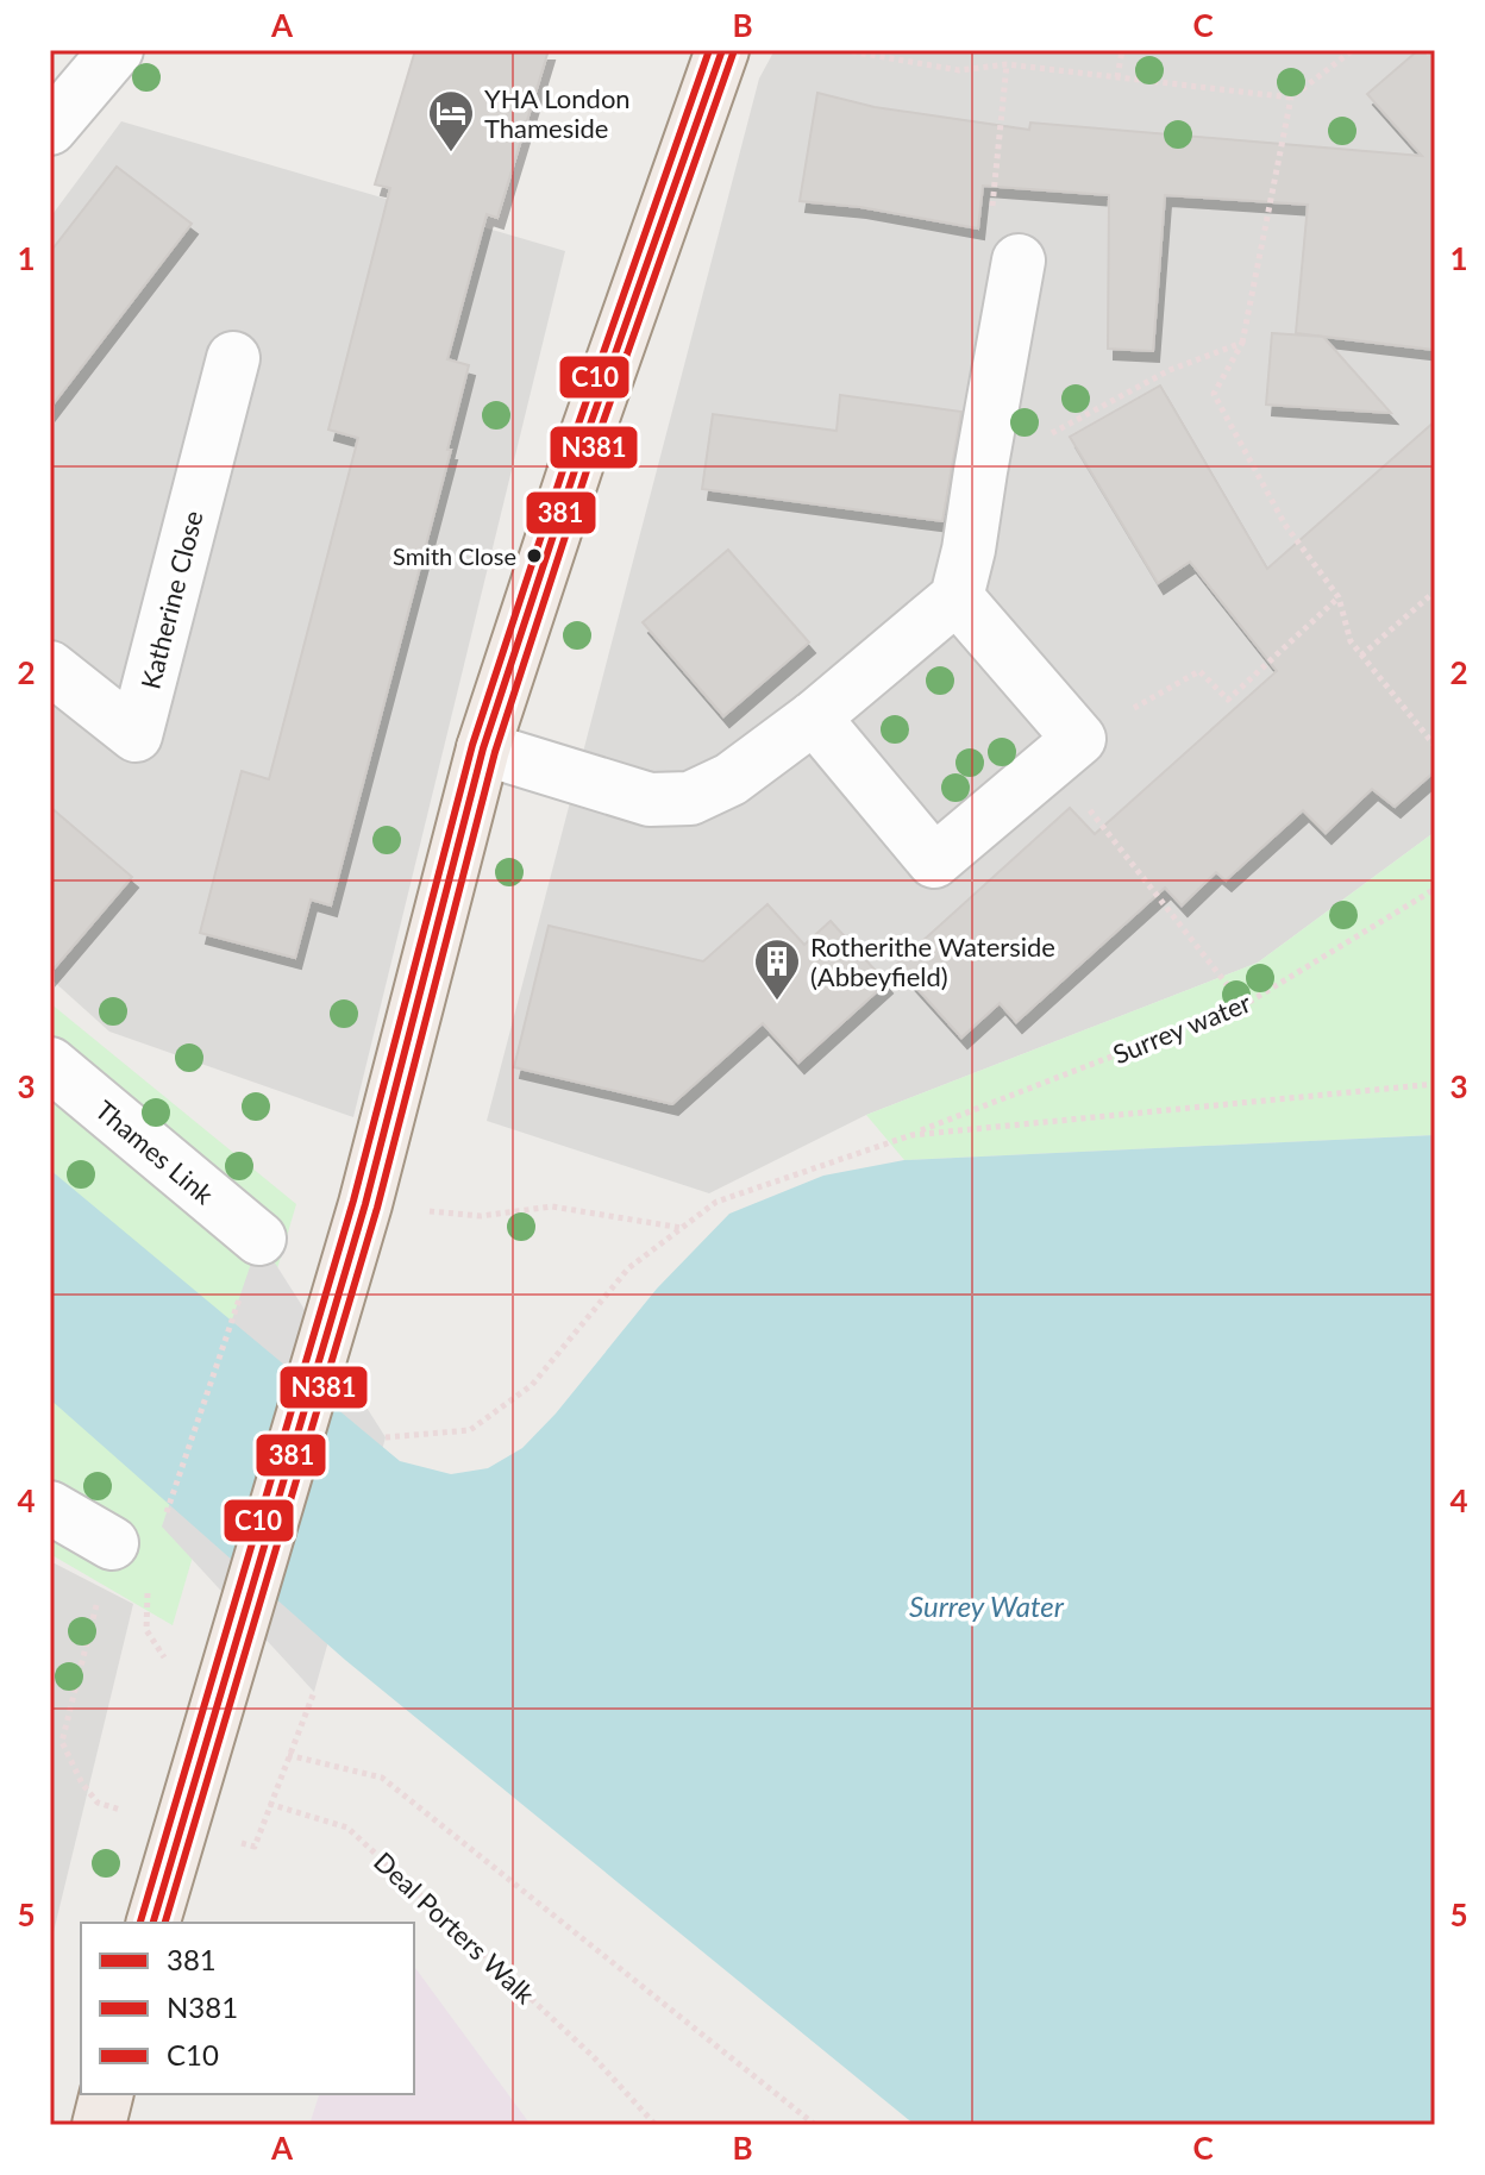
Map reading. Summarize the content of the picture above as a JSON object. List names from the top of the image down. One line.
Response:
{"streets":{"street":["Katherine Close","Thames Link"],"path":["Surrey water","Deal Porters Walk"]},"water":["Surrey Water"],"places":{"hotel":["YHA London Thameside"],"other":["Smith Close"],"building":["Rotherithe Waterside (Abbeyfield)"]},"lines":["transit line 381","transit line C10","transit line N381"],"legend":["381","N381","C10"],"grid":{"columns":["A","B","C"],"rows":["1","2","3","4","5"]}}
